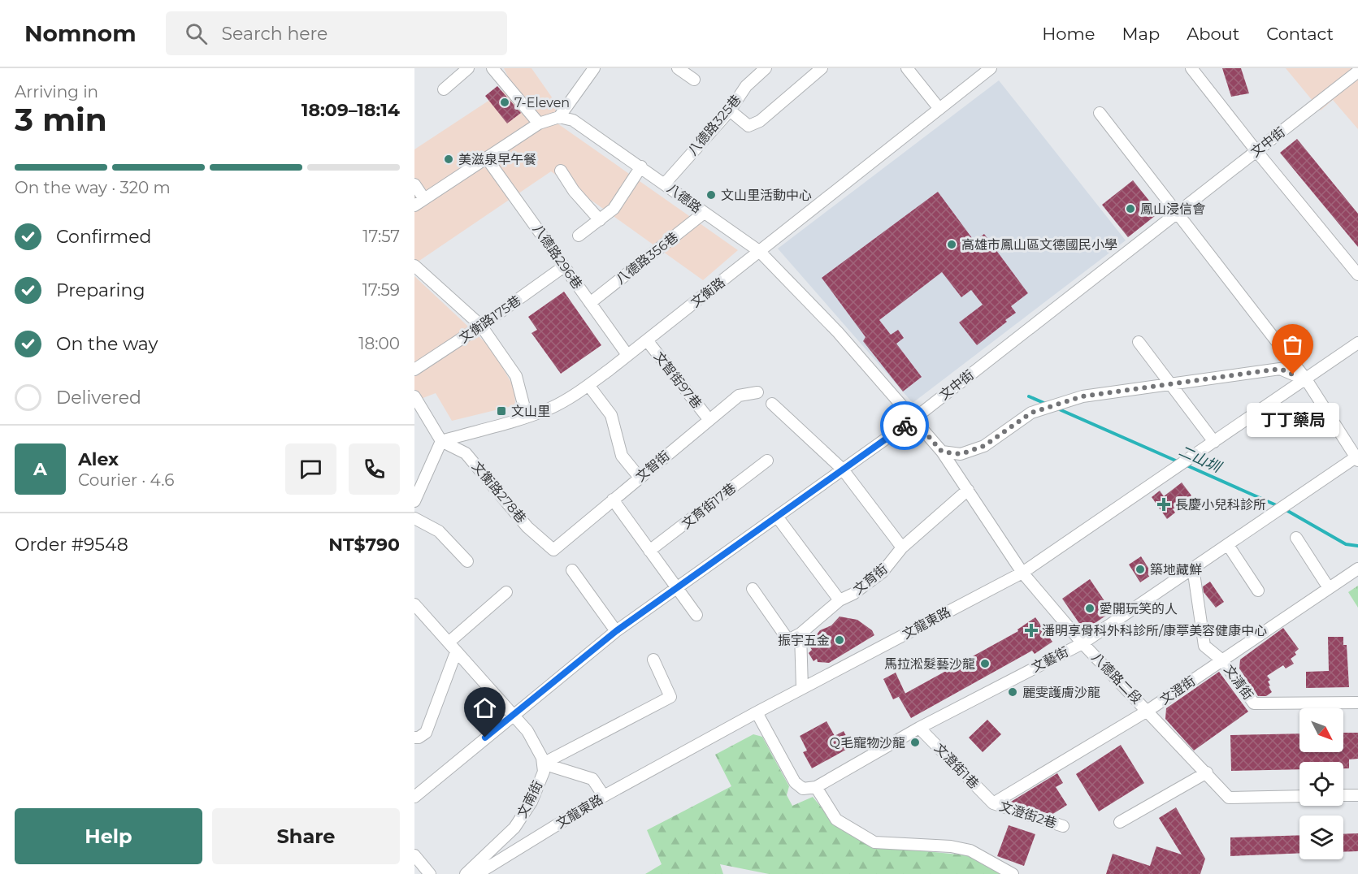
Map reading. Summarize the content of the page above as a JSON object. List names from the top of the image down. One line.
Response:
{"streets":{"street":["八德路325巷","文中街","八德路","八德路296巷","八德路356巷","文衡路","文衡路175巷","文智街97巷","文智街","文衡路278巷","文育街17巷","文育街","文龍東路","文藝街","八德路二段","文清街","文澄街","文澄街1巷","文南街","文澄街2巷"]},"crossings":[["八德路325巷","八德路"],["文中街","八德路"],["文中街","八德路二段"],["文中街","文南街"],["八德路","八德路356巷"],["八德路","文衡路"],["八德路","八德路二段"],["八德路296巷","八德路356巷"],["八德路296巷","文衡路"],["八德路296巷","文衡路175巷"],["文衡路","文智街97巷"],["文衡路","文衡路278巷"],["文智街97巷","文智街"],["文智街","文衡路278巷"],["文育街","八德路二段"],["文龍東路","八德路二段"],["文藝街","八德路二段"],["文藝街","文清街"],["文藝街","文澄街1巷"],["八德路二段","文澄街"],["文清街","文澄街"],["文澄街","文澄街1巷"],["文澄街","文澄街2巷"],["文澄街1巷","文澄街2巷"]],"water":["二山圳"],"places":{"other":["7-Eleven","美滋泉早午餐","文山里活動中心","鳳山浸信會","高雄市鳳山區文德國民小學","丁丁藥局","築地藏鮮","愛開玩笑的人","振宇五金","馬拉淞髮藝沙龍","麗雯護膚沙龍","Q毛寵物沙龍"],"transit":["文山里"],"health":["長慶小兒科診所","潘明享骨科外科診所/康葶美容健康中心"]},"north":"bottom right","page":{"header":"Nomnom","search":"Search here","nav":["Home","Map","About","Contact"],"heading":["3 min","Arriving in","18:09–18:14"],"panel":["Alex","Courier · 4.6","Order #9548","NT$790"],"bar":"On the way · 320 m","list":[["Confirmed","17:57"],["Preparing","17:59"],["On the way","18:00"],"Delivered"],"bubble":"丁丁藥局","round":"A","buttons":["Help","Share"]}}
